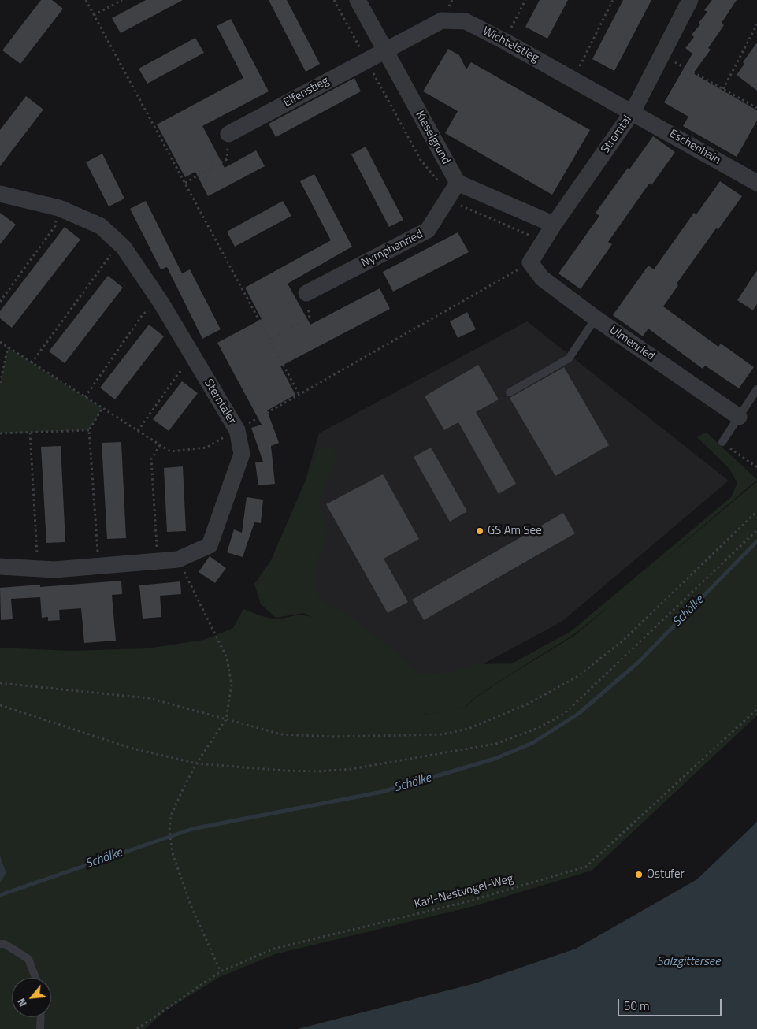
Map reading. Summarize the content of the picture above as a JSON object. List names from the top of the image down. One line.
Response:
{"streets":{"street":["Wichtelstieg","Elfenstieg","Stromtal","Kieselgrund","Eschenhain","Nymphenried","Ulmenried","Sterntaler"],"path":["Karl-Nestvogel-Weg"]},"crossings":[["Wichtelstieg","Elfenstieg"],["Wichtelstieg","Stromtal"],["Wichtelstieg","Kieselgrund"],["Wichtelstieg","Eschenhain"],["Elfenstieg","Kieselgrund"],["Stromtal","Eschenhain"],["Stromtal","Ulmenried"],["Kieselgrund","Nymphenried"]],"water":["Schölke","Salzgittersee"],"places":["GS Am See","Ostufer"],"scale_bar":"50 m","north":"bottom left"}
